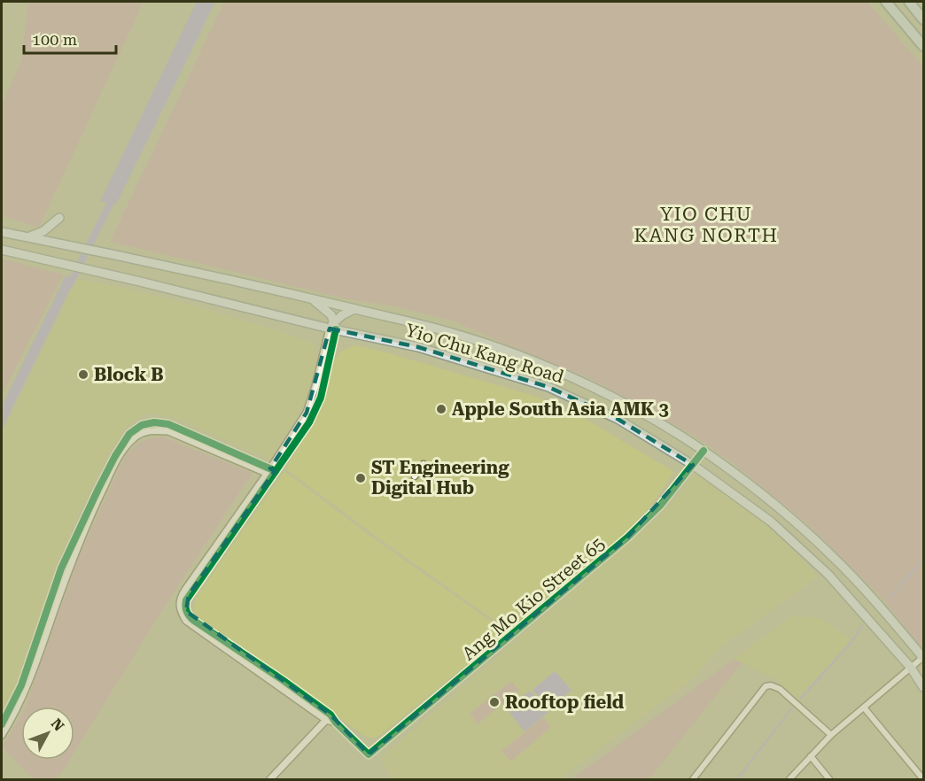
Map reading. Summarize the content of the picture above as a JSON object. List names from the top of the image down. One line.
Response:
{"streets":{"main road":["Yio Chu Kang Road"],"street":["Ang Mo Kio Street 65"]},"crossings":[["Yio Chu Kang Road","Ang Mo Kio Street 65"]],"districts":["YIO CHU KANG NORTH"],"places":["Block B","Apple South Asia AMK 3","ST Engineering Digital Hub","Rooftop field"],"scale_bar":"100 m","north":"top right"}
